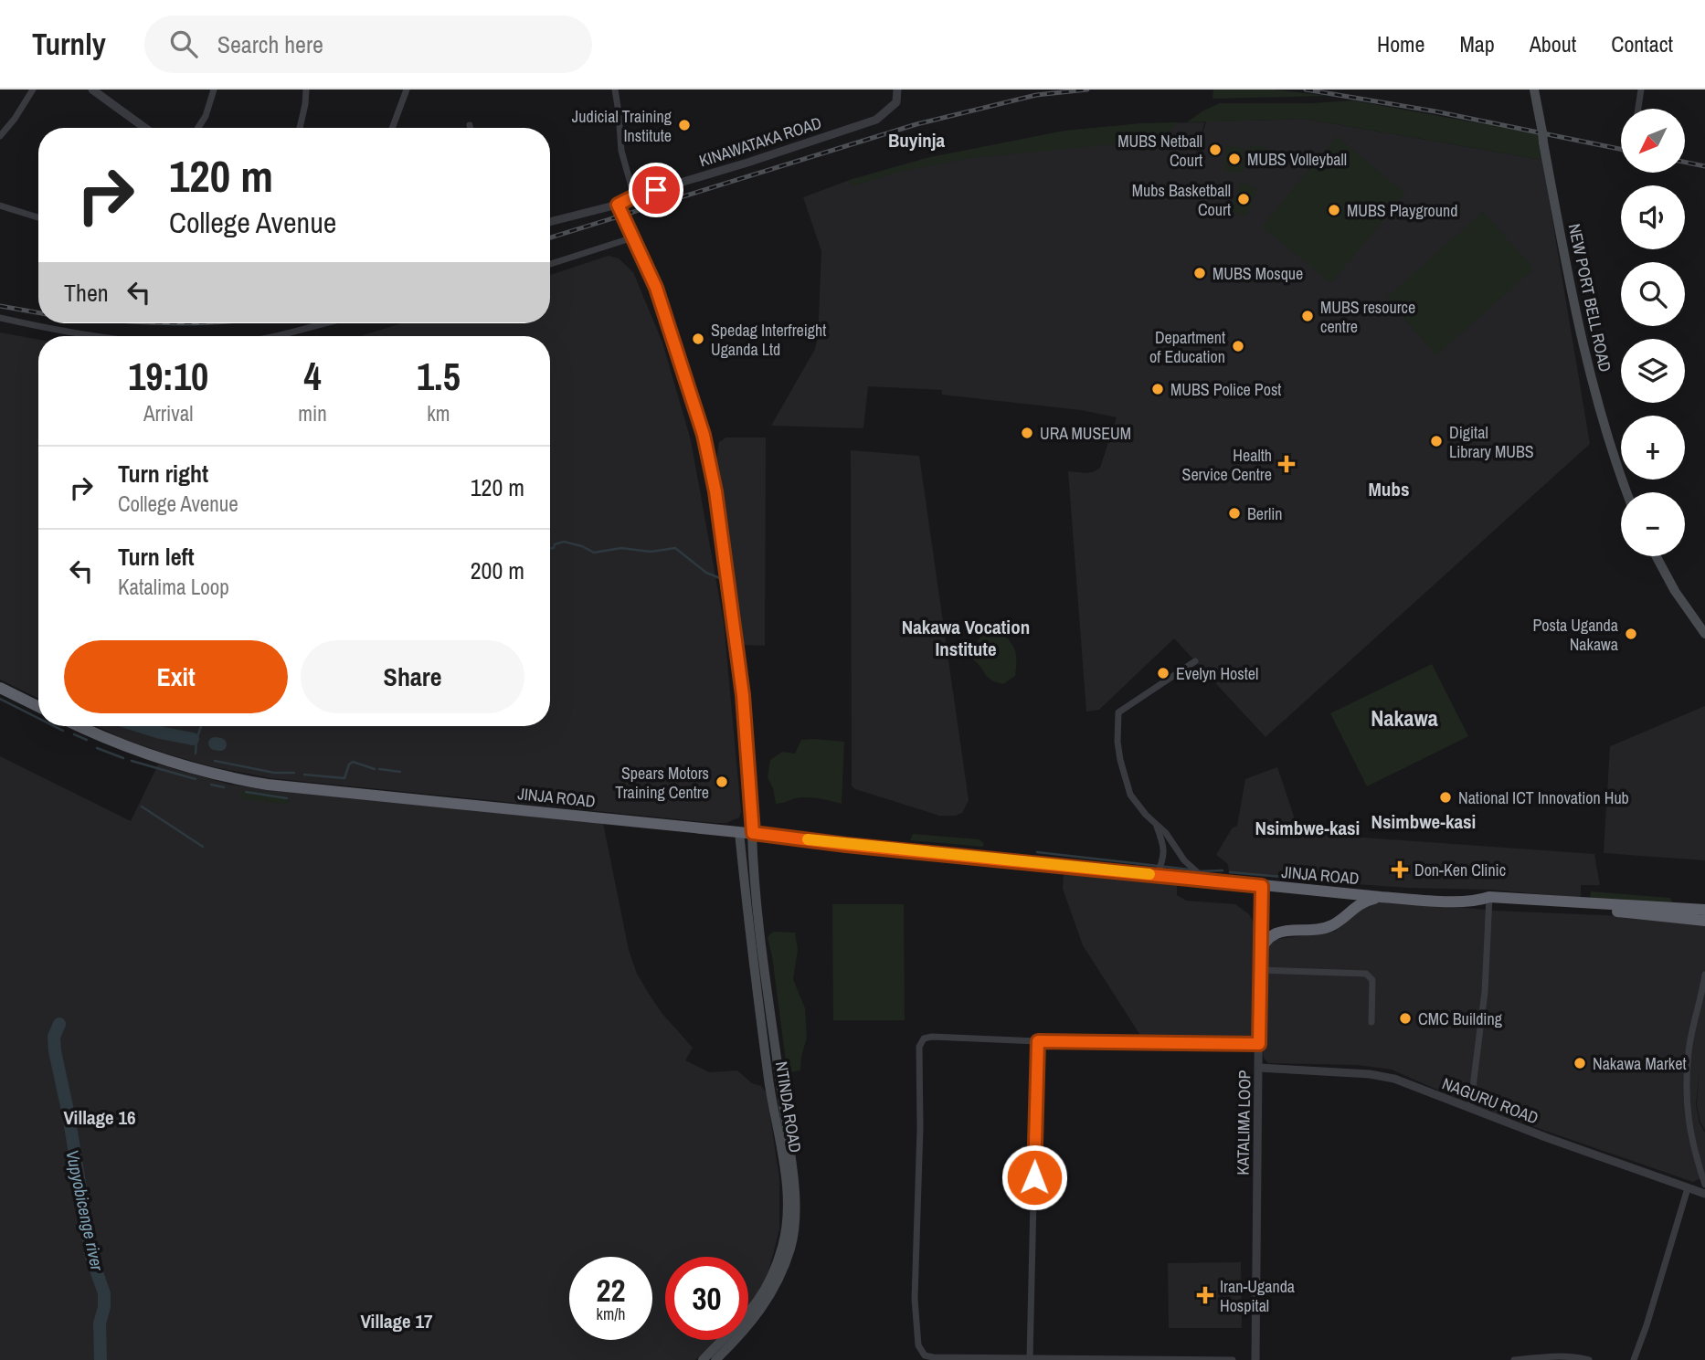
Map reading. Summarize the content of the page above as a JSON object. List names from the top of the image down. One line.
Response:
{"streets":{"highway":["JINJA ROAD"],"main road":["NEW PORT BELL ROAD","NTINDA ROAD"],"street":["KINAWATAKA ROAD","NAGURU ROAD","KATALIMA LOOP"]},"crossings":[["JINJA ROAD","NTINDA ROAD"],["JINJA ROAD","KATALIMA LOOP"],["NAGURU ROAD","KATALIMA LOOP"]],"districts":["Buyinja","Mubs","Nakawa Vocation Institute","Nakawa","Nsimbwe-kasi","Nsimbwe-kasi","Village 16","Village 17"],"water":["Vupyobicenge river"],"places":{"other":["Judicial Training Institute","MUBS Netball Court","MUBS Volleyball","Mubs Basketball Court","MUBS Playground","MUBS Mosque","MUBS resource centre","Spedag Interfreight Uganda Ltd","Department of Education","MUBS Police Post","URA MUSEUM","Digital Library MUBS","Berlin","Posta Uganda Nakawa","Evelyn Hostel","Spears Motors Training Centre","National ICT Innovation Hub","CMC Building","Nakawa Market"],"health":["Health Service Centre","Don-Ken Clinic","Iran-Uganda Hospital"]},"north":"bottom left","page":{"header":"Turnly","search":"Search here","nav":["Home","Map","About","Contact"],"map_buttons":["+","−"],"turn":["120 m","College Avenue"],"then":"Then","eta":["19:10","Arrival","4","min","1.5","km"],"list":[{"name":"Turn right","note":"College Avenue","value":"120 m"},{"name":"Turn left","note":"Katalima Loop","value":"200 m"}],"buttons":["Exit","Share"],"speed":"22 km/h","limit":"30"}}
